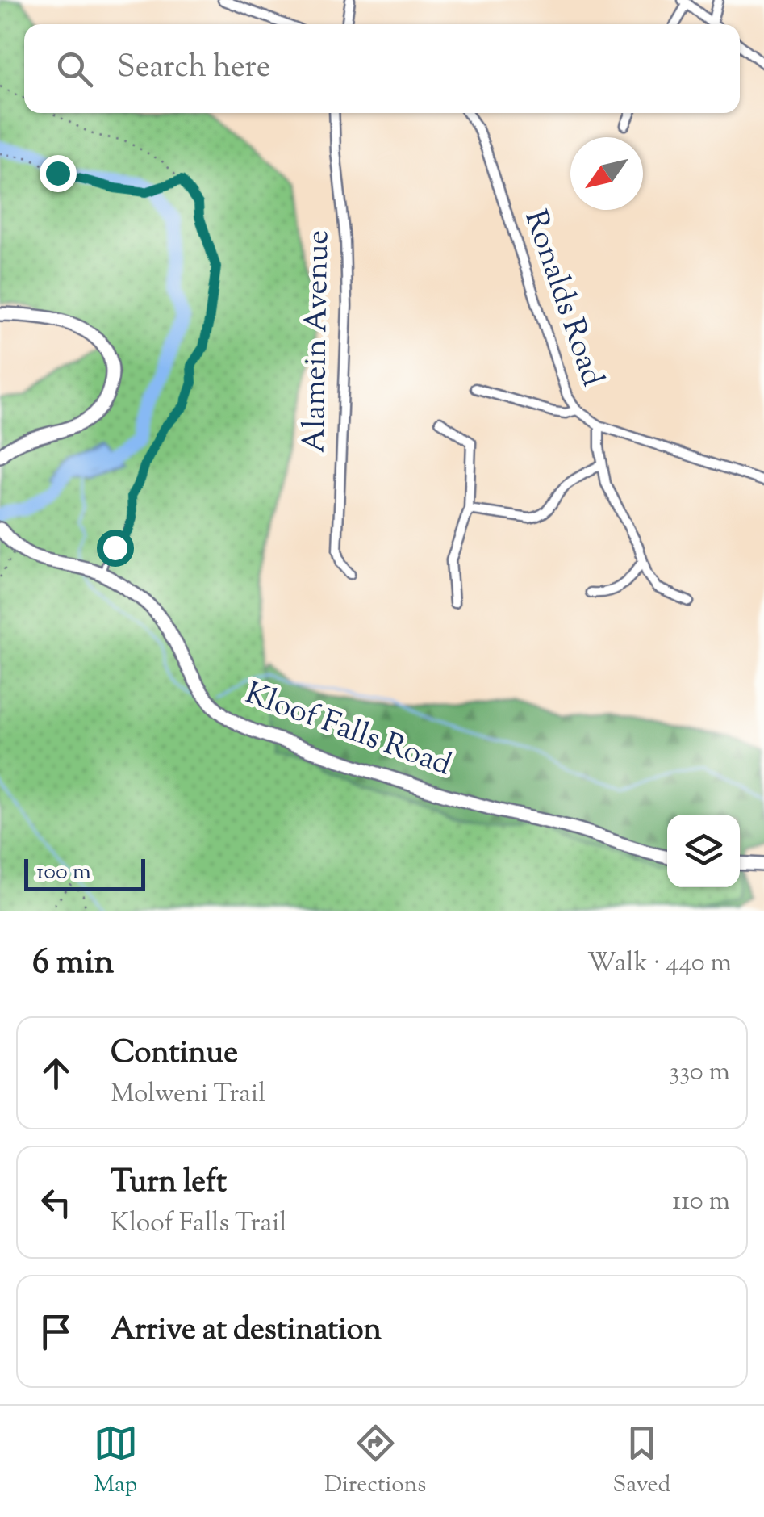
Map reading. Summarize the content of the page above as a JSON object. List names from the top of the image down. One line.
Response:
{"streets":{"main road":["Kloof Falls Road"],"street":["Ronalds Road","Alamein Avenue"]},"scale_bar":"100 m","north":"bottom left","page":{"search":"Search here","scale":"100 m","heading":["6 min","Walk · 440 m"],"list":[["Continue","Molweni Trail","330 m"],["Turn left","Kloof Falls Trail","110 m"],"Arrive at destination"],"nav":["Map","Directions","Saved"]}}
